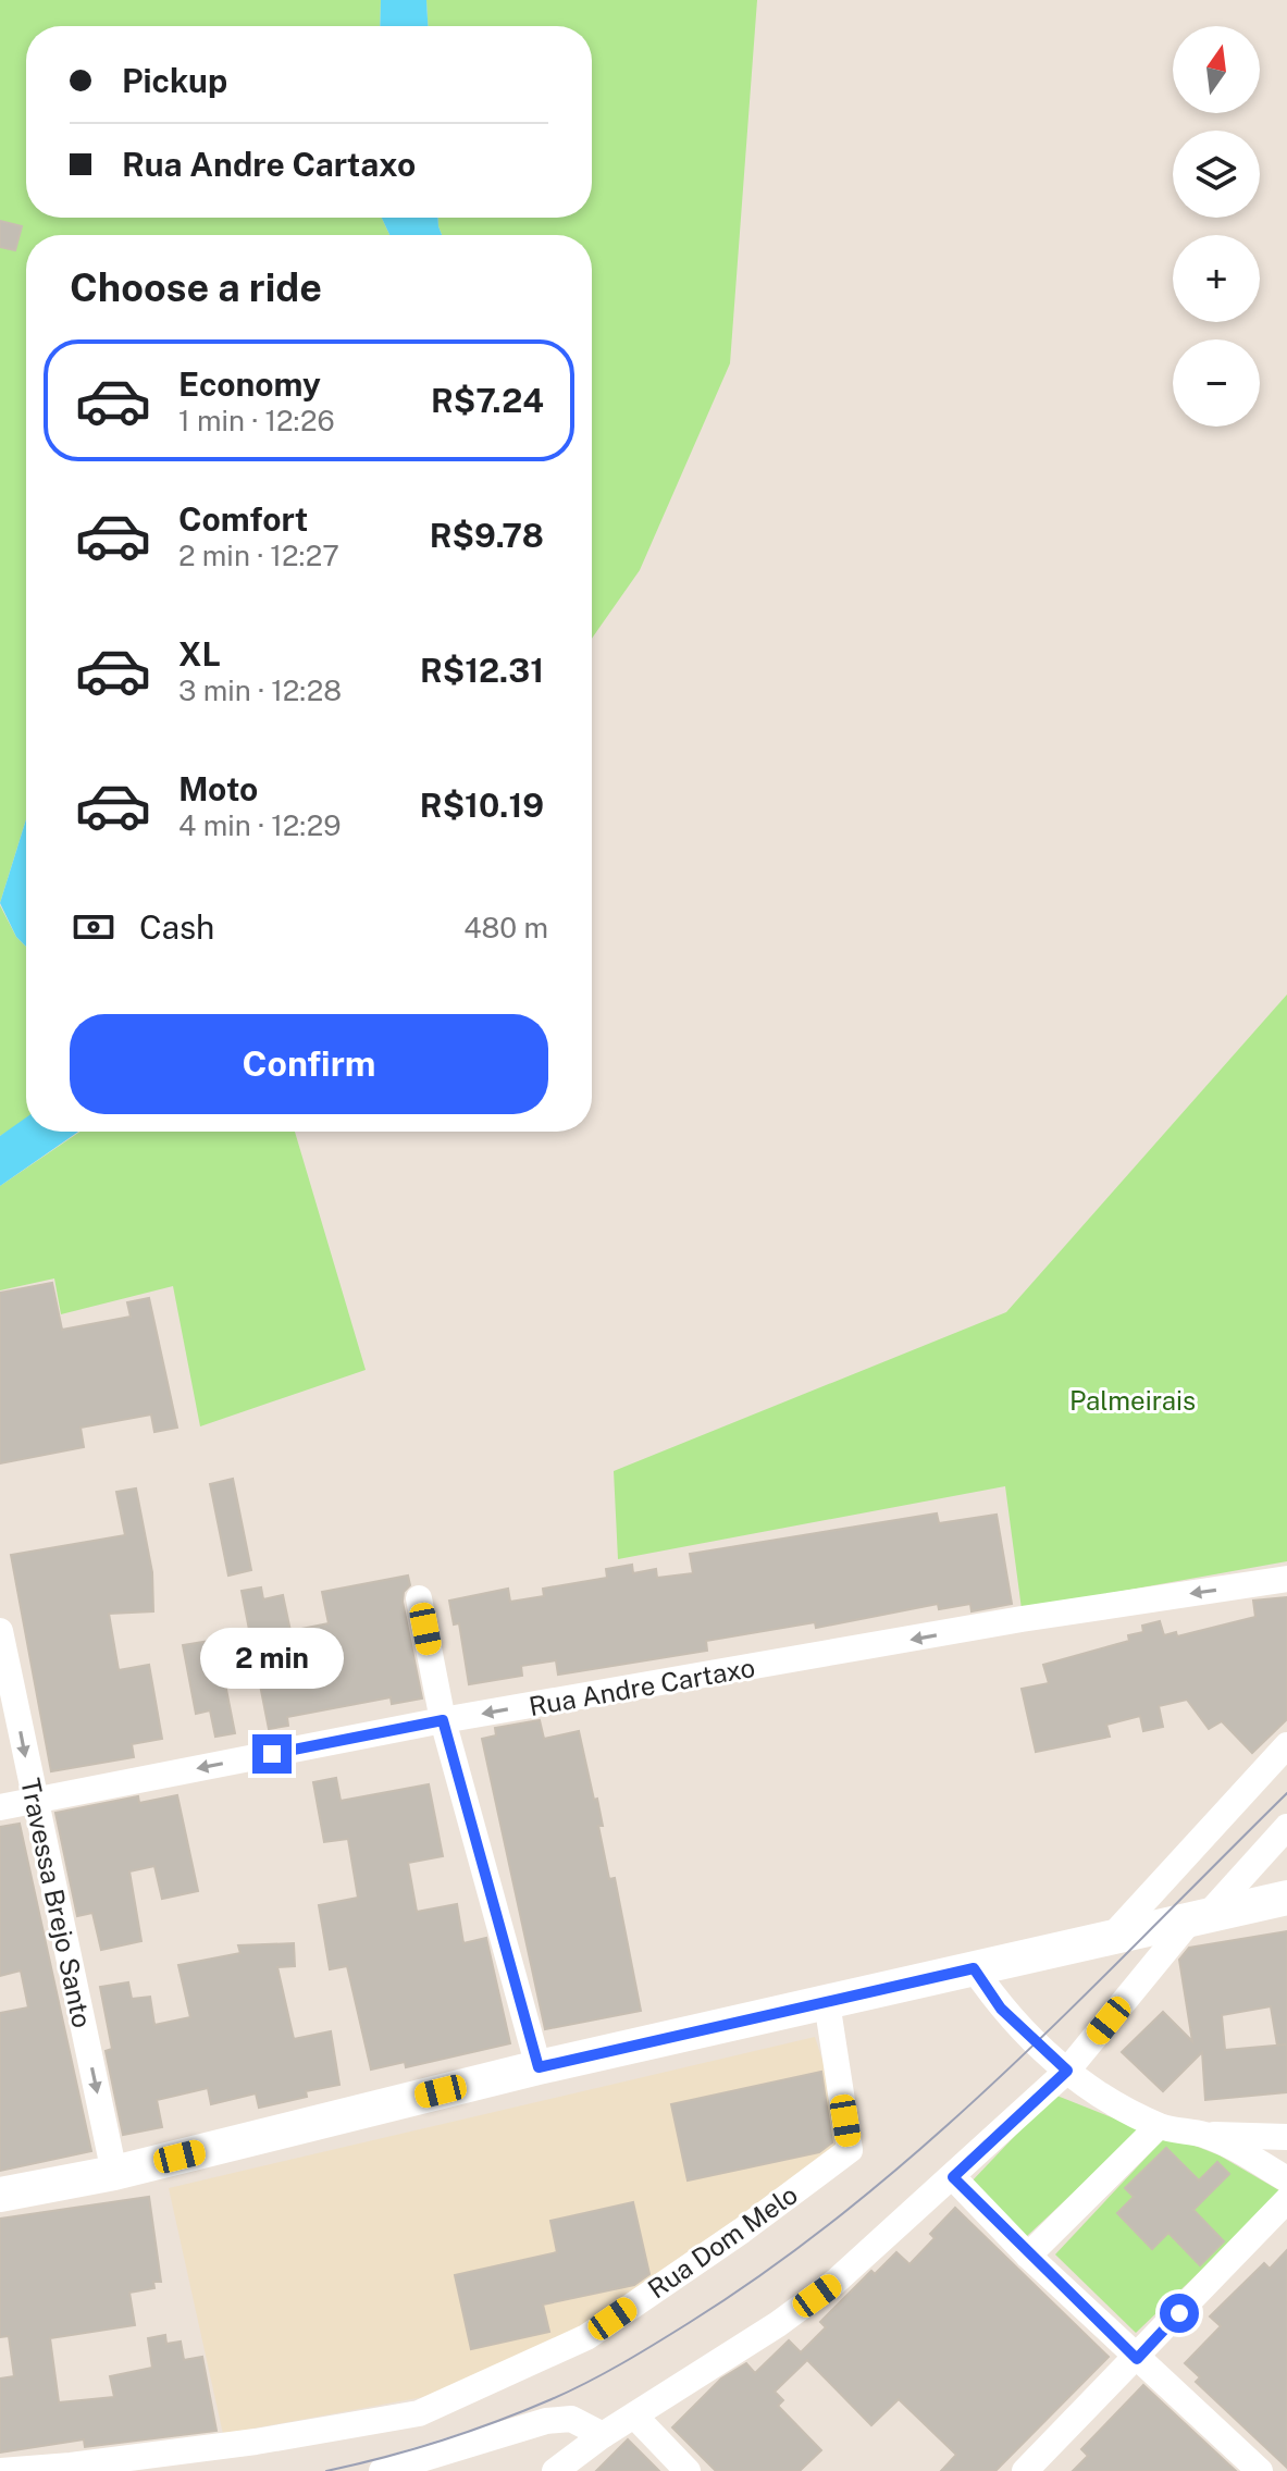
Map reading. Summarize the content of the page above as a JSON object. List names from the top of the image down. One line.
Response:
{"streets":{"street":["Rua Andre Cartaxo","Travessa Brejo Santo","Rua Dom Melo"]},"crossings":[["Rua Andre Cartaxo","Travessa Brejo Santo"]],"one_way":["Rua Andre Cartaxo","Travessa Brejo Santo"],"parks":["Palmeirais"],"north":"top","page":{"map_buttons":["+","−"],"banner":["Pickup","Rua Andre Cartaxo"],"heading":"Choose a ride","list":[{"name":"Economy","note":"1 min · 12:26","value":"R$7.24"},{"name":"Comfort","note":"2 min · 12:27","value":"R$9.78"},{"name":"XL","note":"3 min · 12:28","value":"R$12.31"},{"name":"Moto","note":"4 min · 12:29","value":"R$10.19"}],"pay":["Cash","480 m"],"buttons":"Confirm","bubble":"2 min"}}
